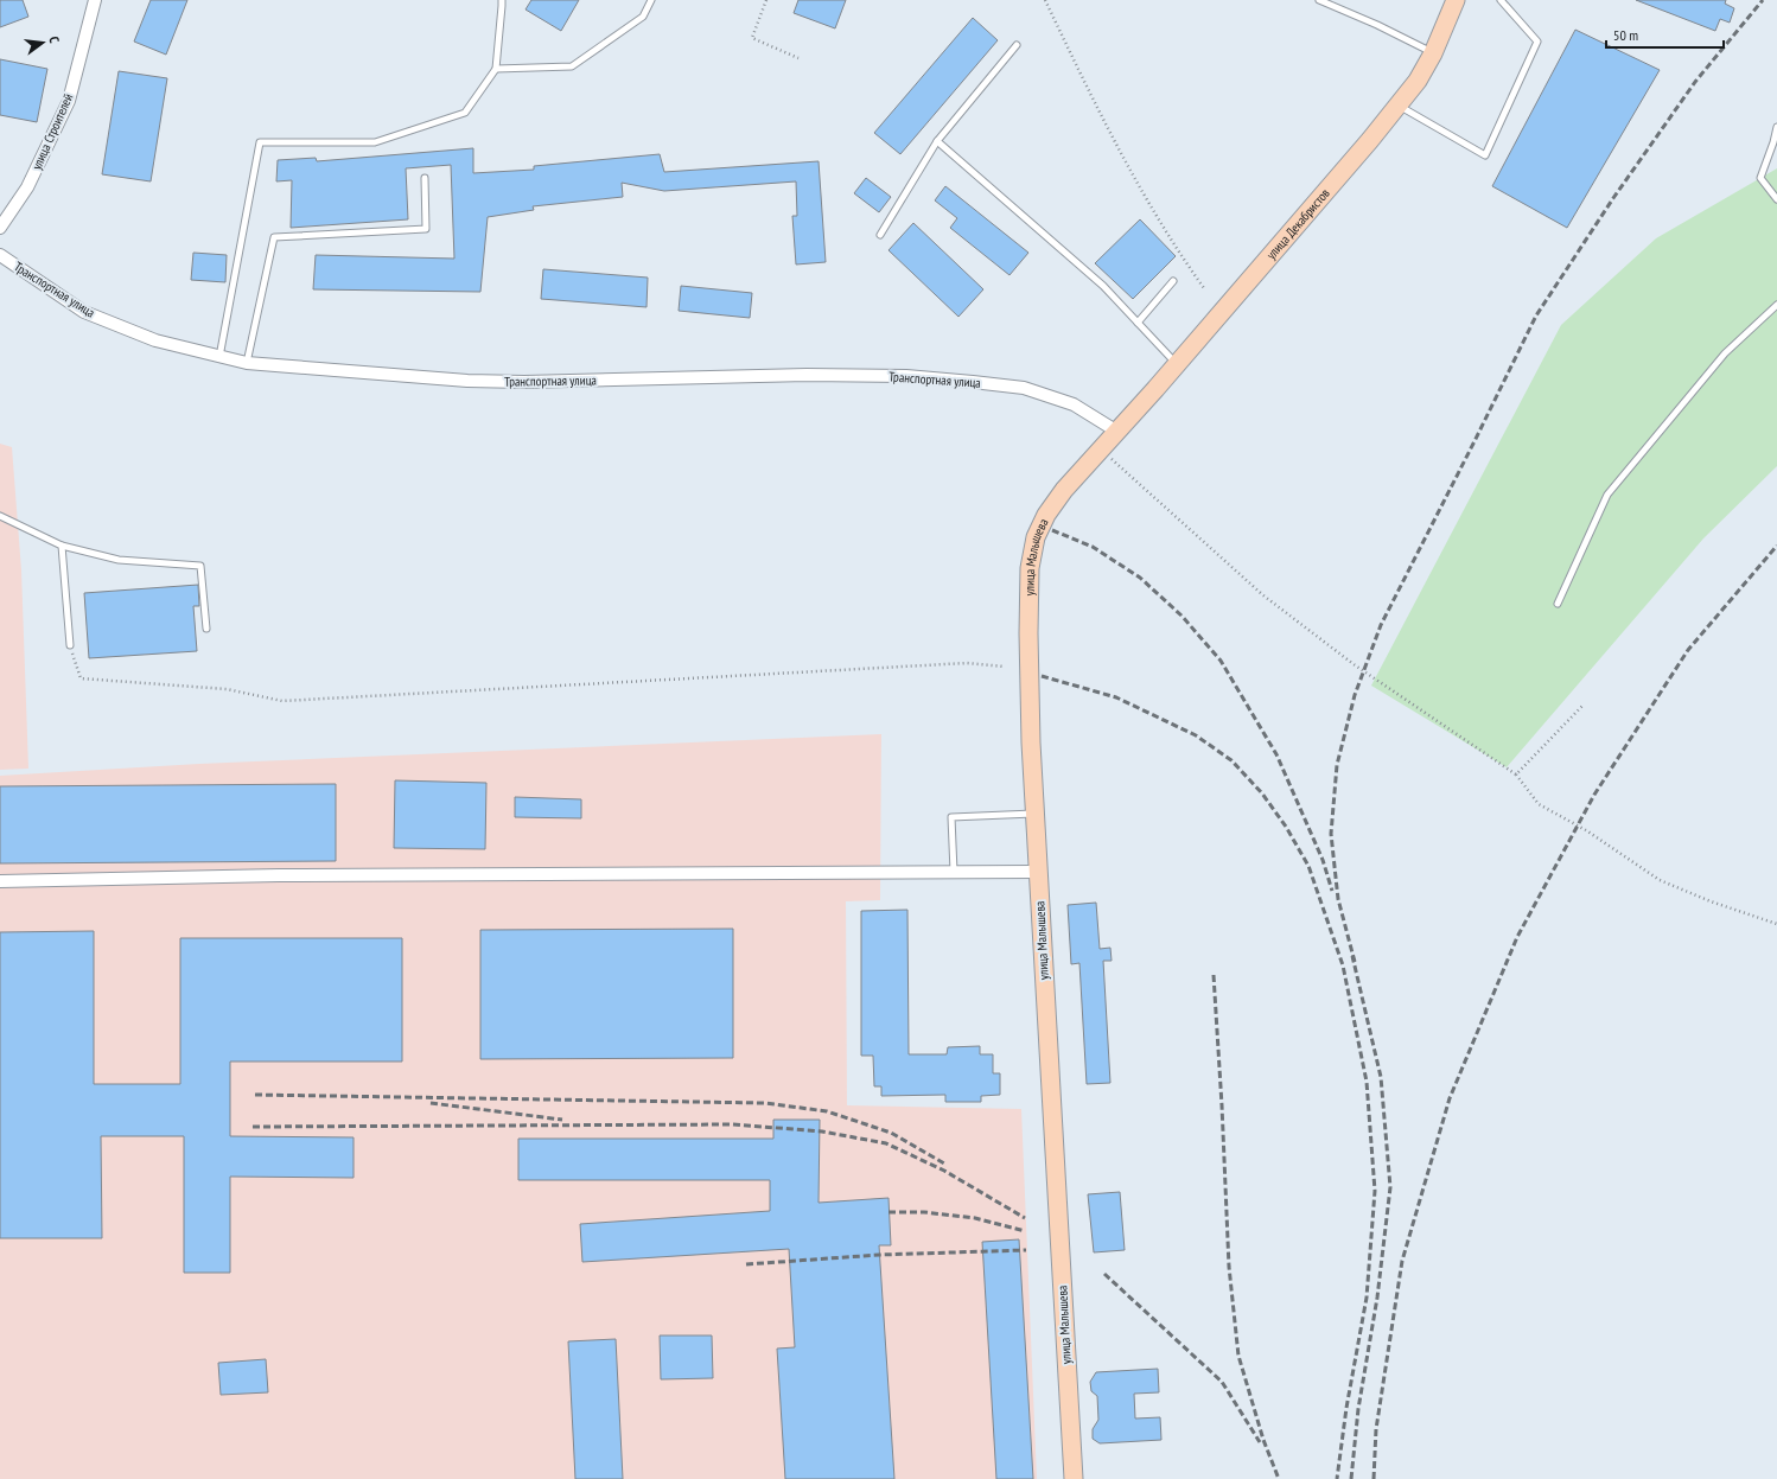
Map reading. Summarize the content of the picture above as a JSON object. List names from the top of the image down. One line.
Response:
{"streets":{"main road":["улица Декабристов","улица Малышева"],"street":["улица Строителей","Транспортная улица"]},"crossings":[["улица Декабристов","Транспортная улица"],["улица Декабристов","улица Малышева"],["Транспортная улица","улица Малышева"]],"scale_bar":"50 m","north":"right"}
